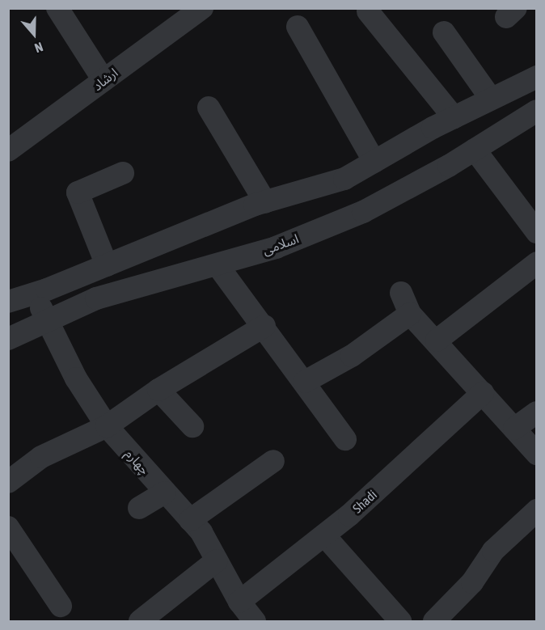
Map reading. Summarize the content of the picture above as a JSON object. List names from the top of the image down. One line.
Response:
{"streets":{"street":["ارشاد","اسلامی","چهارم","Shadi"]},"crossings":[["اسلامی","چهارم"],["چهارم","Shadi"]],"north":"bottom"}
